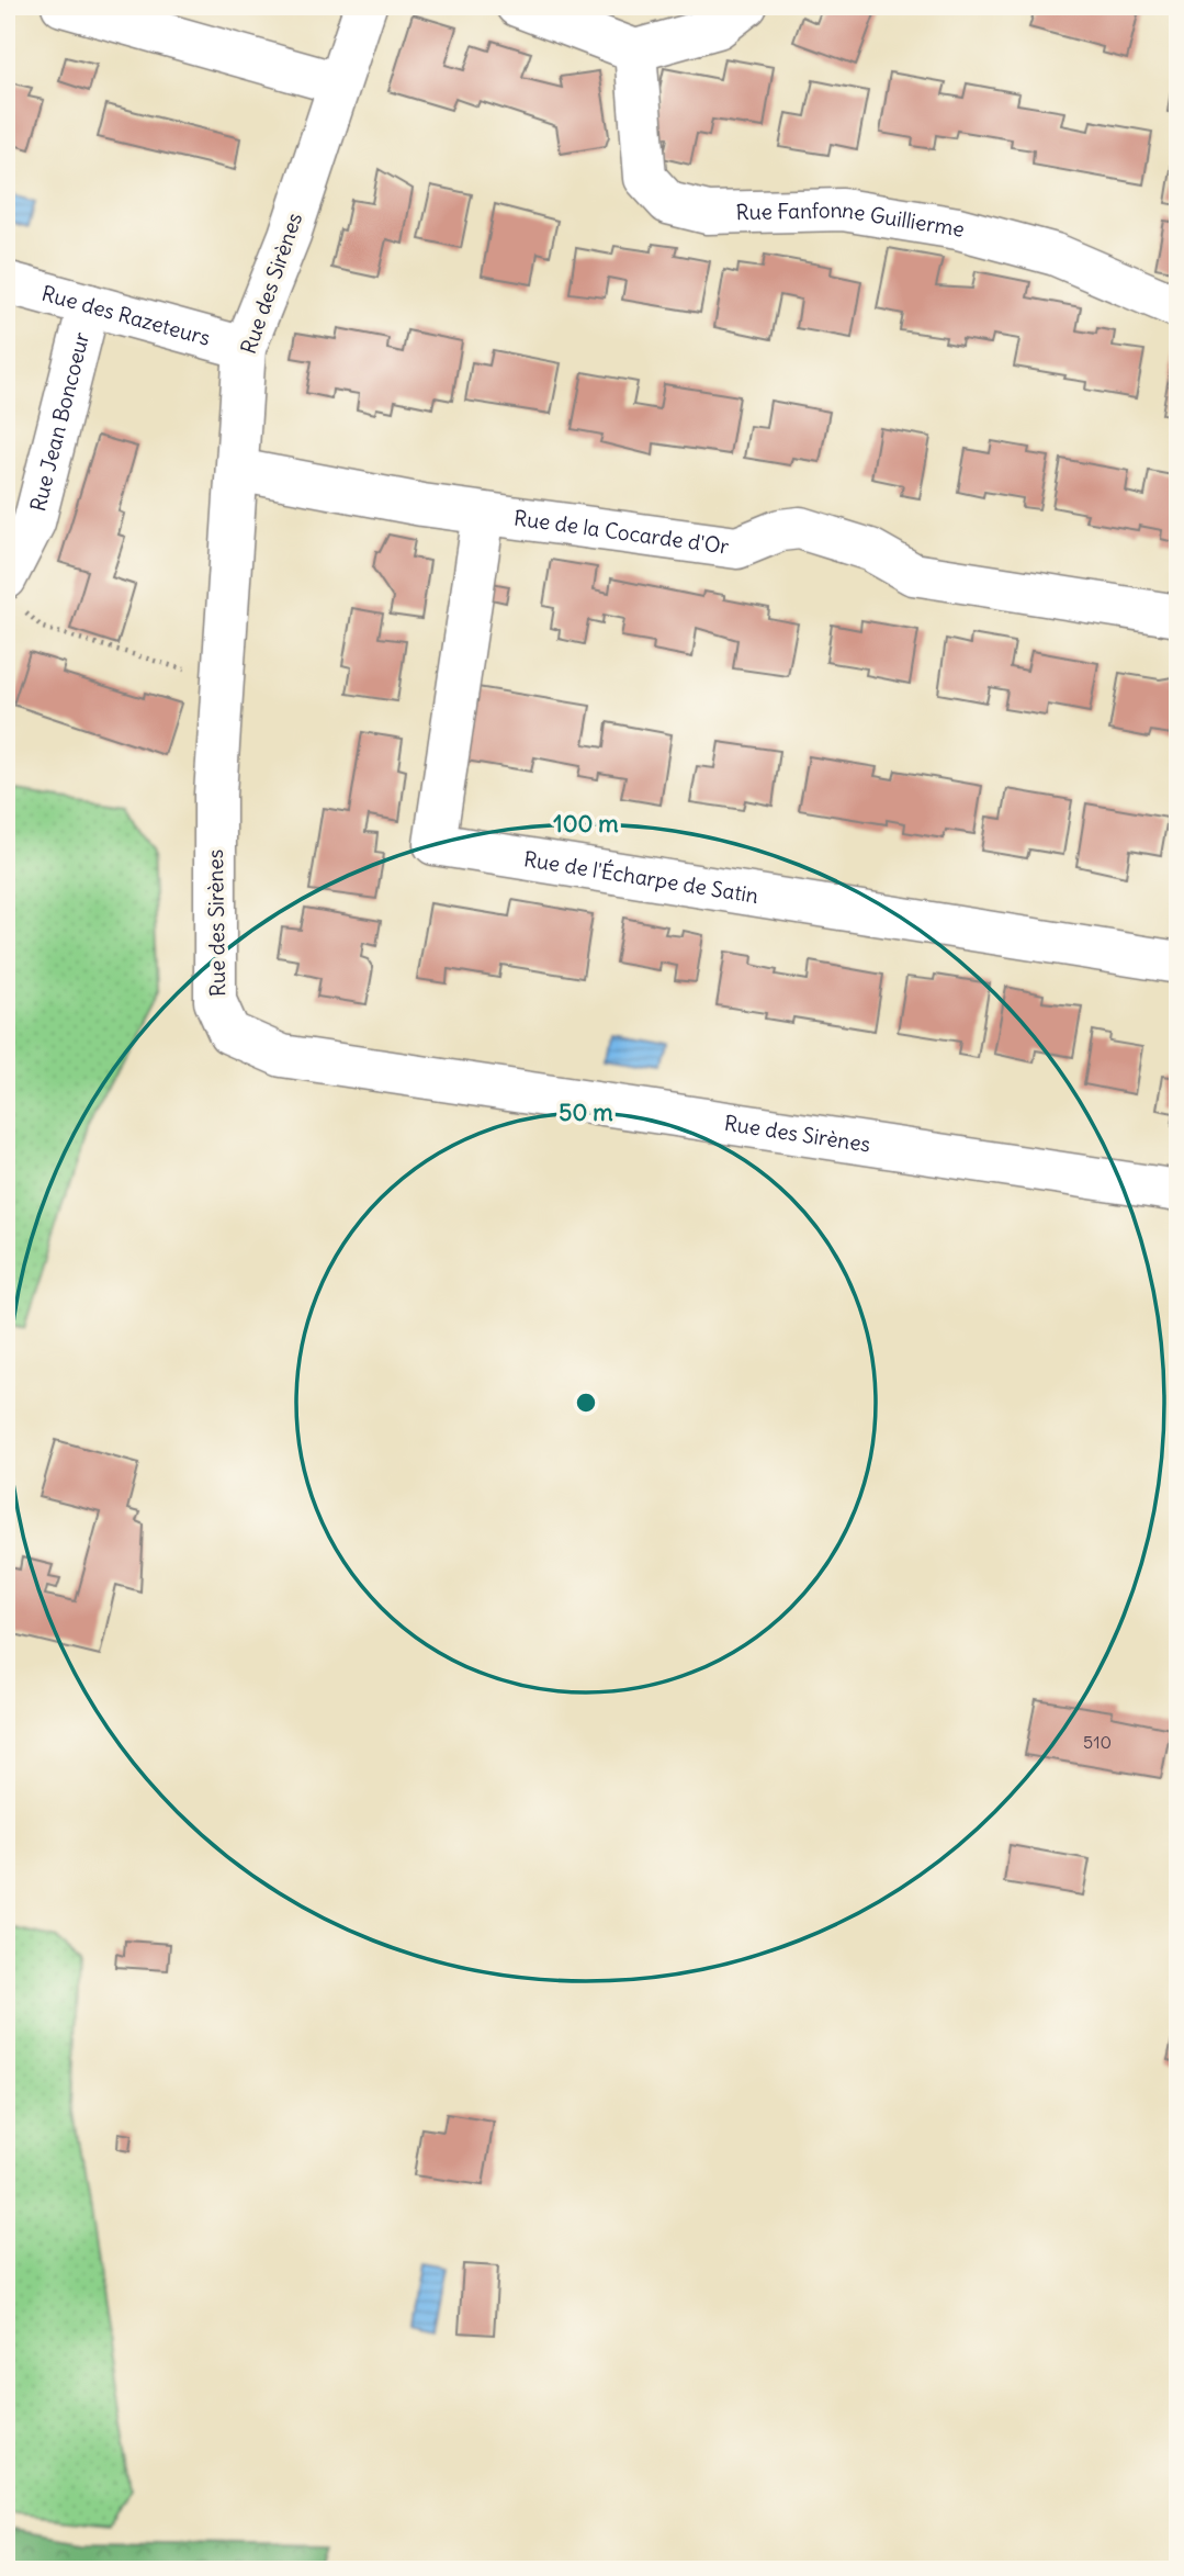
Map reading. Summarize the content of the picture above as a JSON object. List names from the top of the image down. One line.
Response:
{"streets":{"street":["Rue Fanfonne Guillierme","Rue des Sirènes","Rue des Razeteurs","Rue Jean Boncoeur","Rue de la Cocarde d'Or","Rue de l'Écharpe de Satin"]},"crossings":[["Rue des Sirènes","Rue des Razeteurs"],["Rue des Sirènes","Rue de la Cocarde d'Or"],["Rue des Razeteurs","Rue Jean Boncoeur"],["Rue de la Cocarde d'Or","Rue de l'Écharpe de Satin"]],"house_numbers":["510"],"rings":["100 m","50 m"]}
